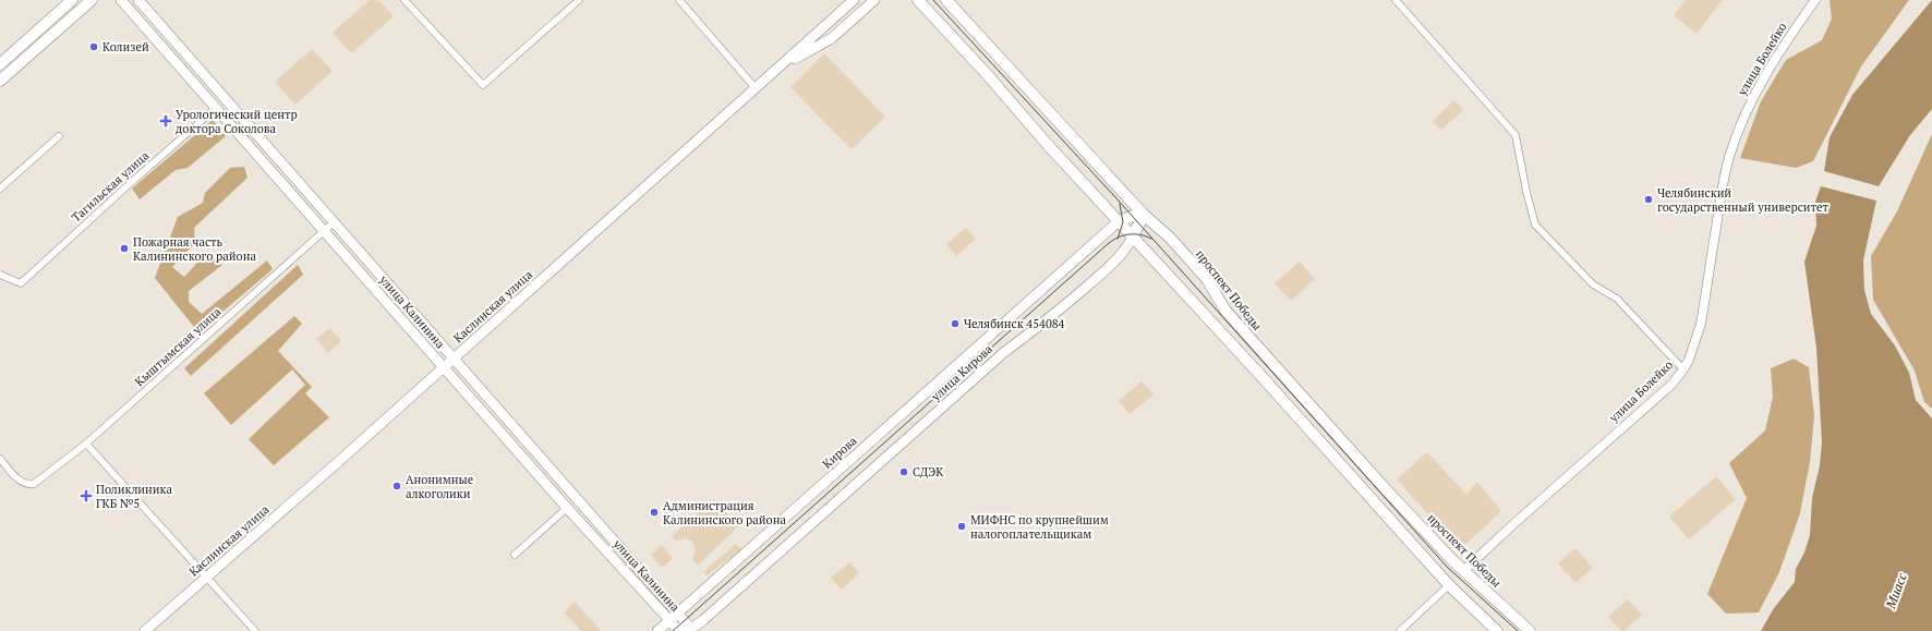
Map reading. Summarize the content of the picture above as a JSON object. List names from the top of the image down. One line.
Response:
{"streets":{"main road":["улица Болейко","проспект Победы","Каслинская улица","улица Калинина","улица Кирова","Кирова"],"street":["Тагильская улица","Кыштымская улица"]},"crossings":[["улица Болейко","проспект Победы"],["Тагильская улица","улица Калинина"],["проспект Победы","улица Кирова"],["Каслинская улица","улица Калинина"],["улица Калинина","Кыштымская улица"],["улица Калинина","улица Кирова"],["улица Калинина","Кирова"]],"water":["Миасс"],"places":{"other":["Колизей","Челябинский государственный университет","Пожарная часть Калининского района","Челябинск 454084","СДЭК","Анонимные алкоголики","Администрация Калининского района","МИФНС по крупнейшим налогоплательщикам"],"health":["Урологический центр доктора Соколова","Поликлиника ГКБ №5"]}}
